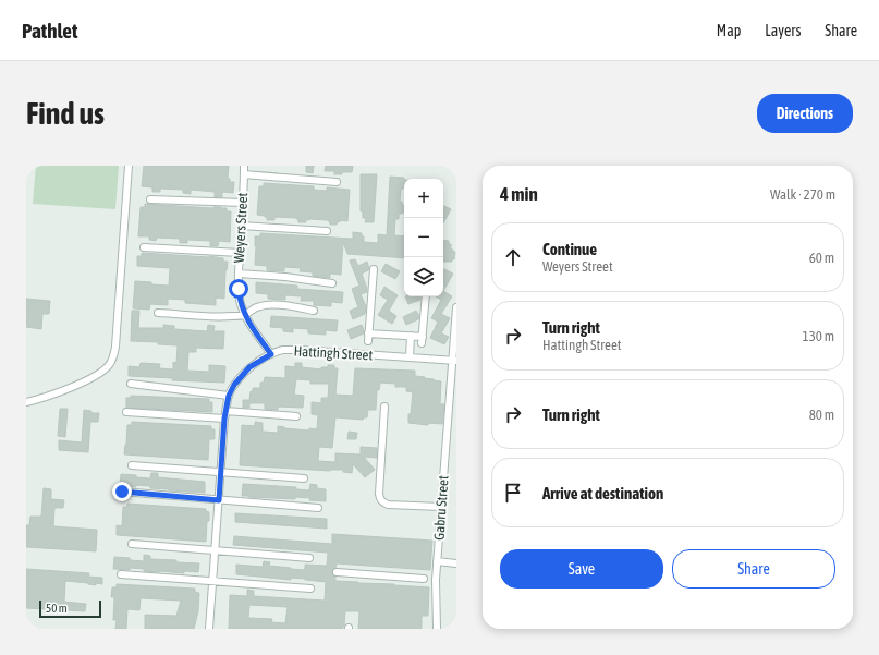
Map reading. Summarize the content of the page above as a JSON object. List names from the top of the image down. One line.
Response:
{"streets":{"street":["Weyers Street","Hattingh Street","Gabru Street"]},"crossings":[["Weyers Street","Hattingh Street"],["Hattingh Street","Gabru Street"]],"scale_bar":"50 m","page":{"header":"Pathlet","nav":["Map","Layers","Share"],"buttons":["Directions",["Save","Share"]],"title":"Find us","heading":["4 min","Walk · 270 m"],"map_buttons":["+","−"],"list":[["Continue","Weyers Street","60 m"],["Turn right","Hattingh Street","130 m"],["Turn right","80 m"],"Arrive at destination"],"scale":"50 m"}}
